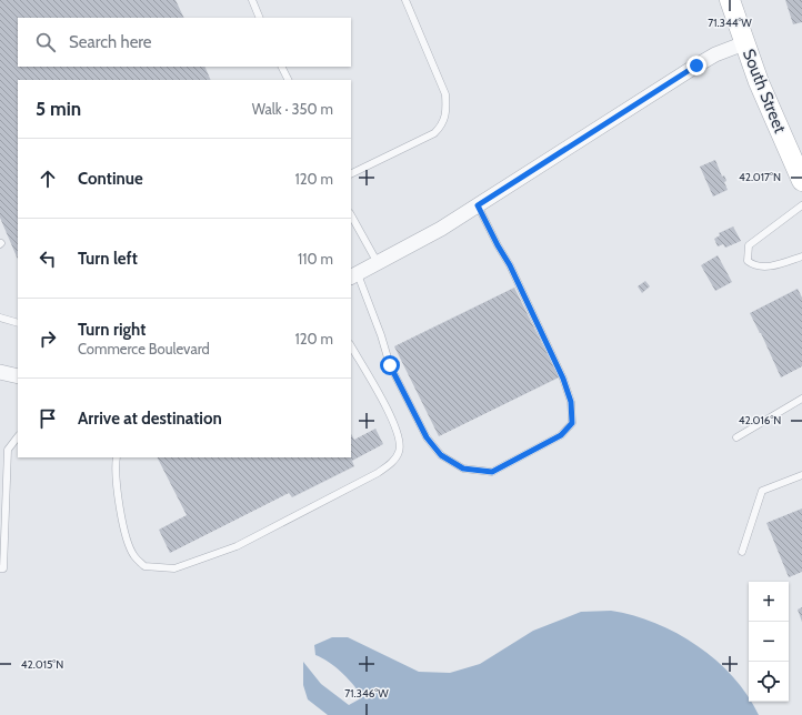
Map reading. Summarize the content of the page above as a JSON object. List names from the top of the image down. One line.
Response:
{"streets":{"main road":["South Street"]},"page":{"search":"Search here","heading":["5 min","Walk · 350 m"],"list":[["Continue","120 m"],["Turn left","110 m"],["Turn right","Commerce Boulevard","120 m"],"Arrive at destination"],"map_buttons":["+","−"]},"coordinates":["71.344°W","42.017°N","42.016°N","42.015°N","71.346°W"]}
